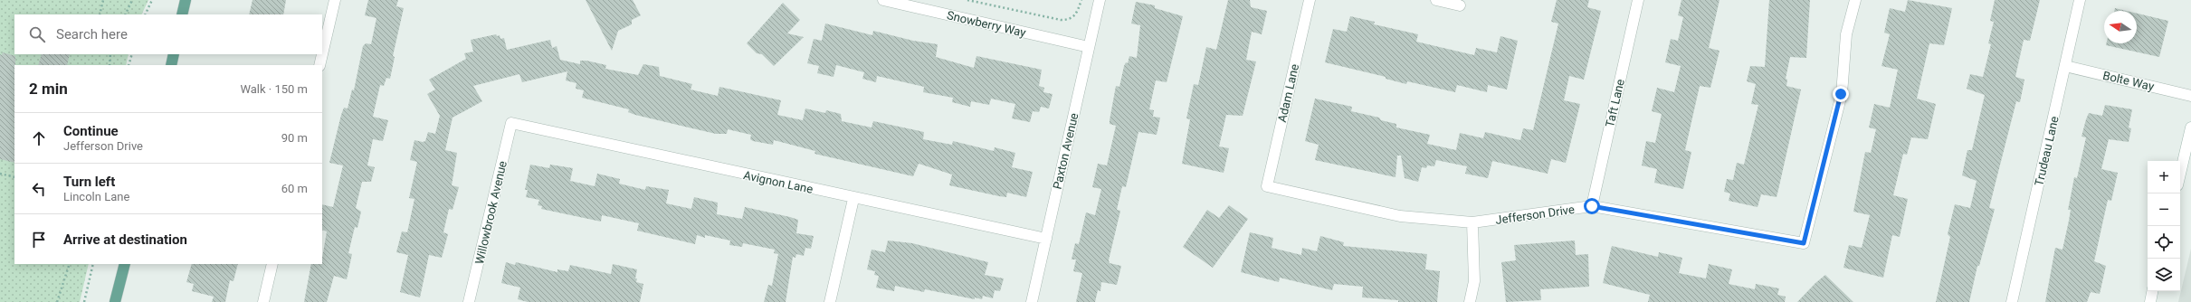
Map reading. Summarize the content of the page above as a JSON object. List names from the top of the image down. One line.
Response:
{"streets":{"street":["Snowberry Way","Bolte Way","Adam Lane","Taft Lane","Paxton Avenue","Trudeau Lane","Avignon Lane","Willowbrook Avenue","Jefferson Drive"]},"crossings":[["Snowberry Way","Paxton Avenue"],["Bolte Way","Trudeau Lane"],["Adam Lane","Jefferson Drive"],["Taft Lane","Jefferson Drive"],["Paxton Avenue","Avignon Lane"],["Avignon Lane","Willowbrook Avenue"]],"north":"left","page":{"search":"Search here","heading":["2 min","Walk · 150 m"],"list":[["Continue","Jefferson Drive","90 m"],["Turn left","Lincoln Lane","60 m"],"Arrive at destination"],"map_buttons":["+","−"]}}
